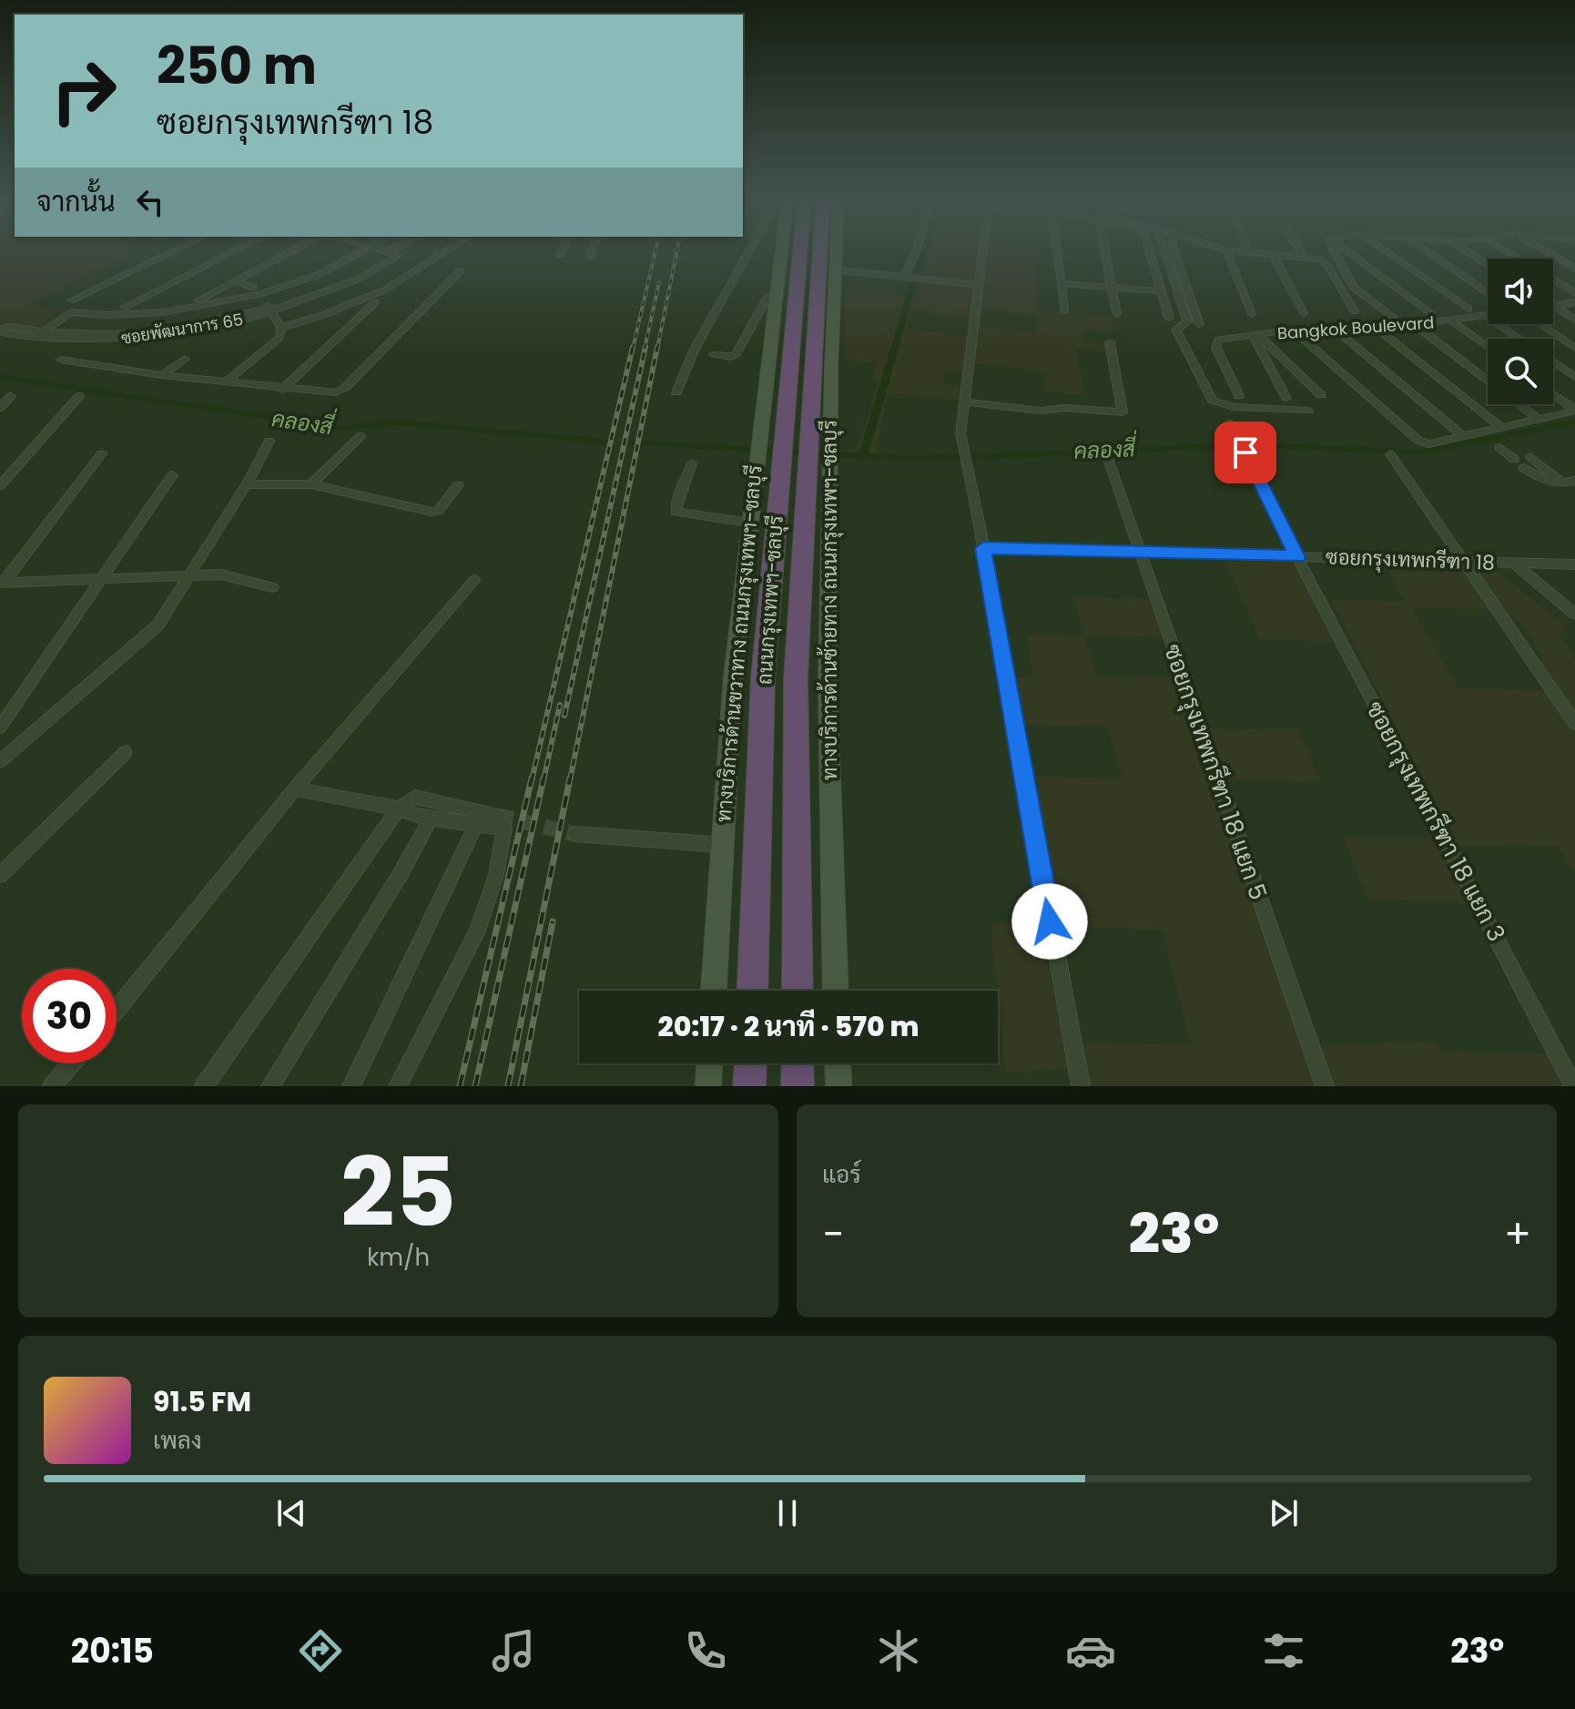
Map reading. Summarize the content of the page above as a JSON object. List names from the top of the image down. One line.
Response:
{"streets":{"highway":["ถนนกรุงเทพฯ-ชลบุรี"],"main road":["ทางบริการด้านซ้ายทาง ถนนกรุงเทพฯ-ชลบุรี","ทางบริการด้านขวาทาง ถนนกรุงเทพฯ-ชลบุรี"],"street":["Bangkok Boulevard","ซอยพัฒนาการ 65","ซอยกรุงเทพกรีฑา 18","ซอยกรุงเทพกรีฑา 18 แยก 5","ซอยกรุงเทพกรีฑา 18 แยก 3"]},"crossings":[["ซอยกรุงเทพกรีฑา 18","ซอยกรุงเทพกรีฑา 18 แยก 5"],["ซอยกรุงเทพกรีฑา 18","ซอยกรุงเทพกรีฑา 18 แยก 3"],["ถนนกรุงเทพฯ-ชลบุรี","ทางบริการด้านซ้ายทาง ถนนกรุงเทพฯ-ชลบุรี"]],"water":["คลองสี่"],"page":{"turn":["250 m","ซอยกรุงเทพกรีฑา 18"],"then":"จากนั้น","limit":"30","trip":"20:17 · 2 นาที · 570 m","tile":[["25","km/h"],"แอร์"],"heat":["−","23°","+"],"song":["91.5 FM","เพลง"],"tabs":["20:15","23°"]}}
